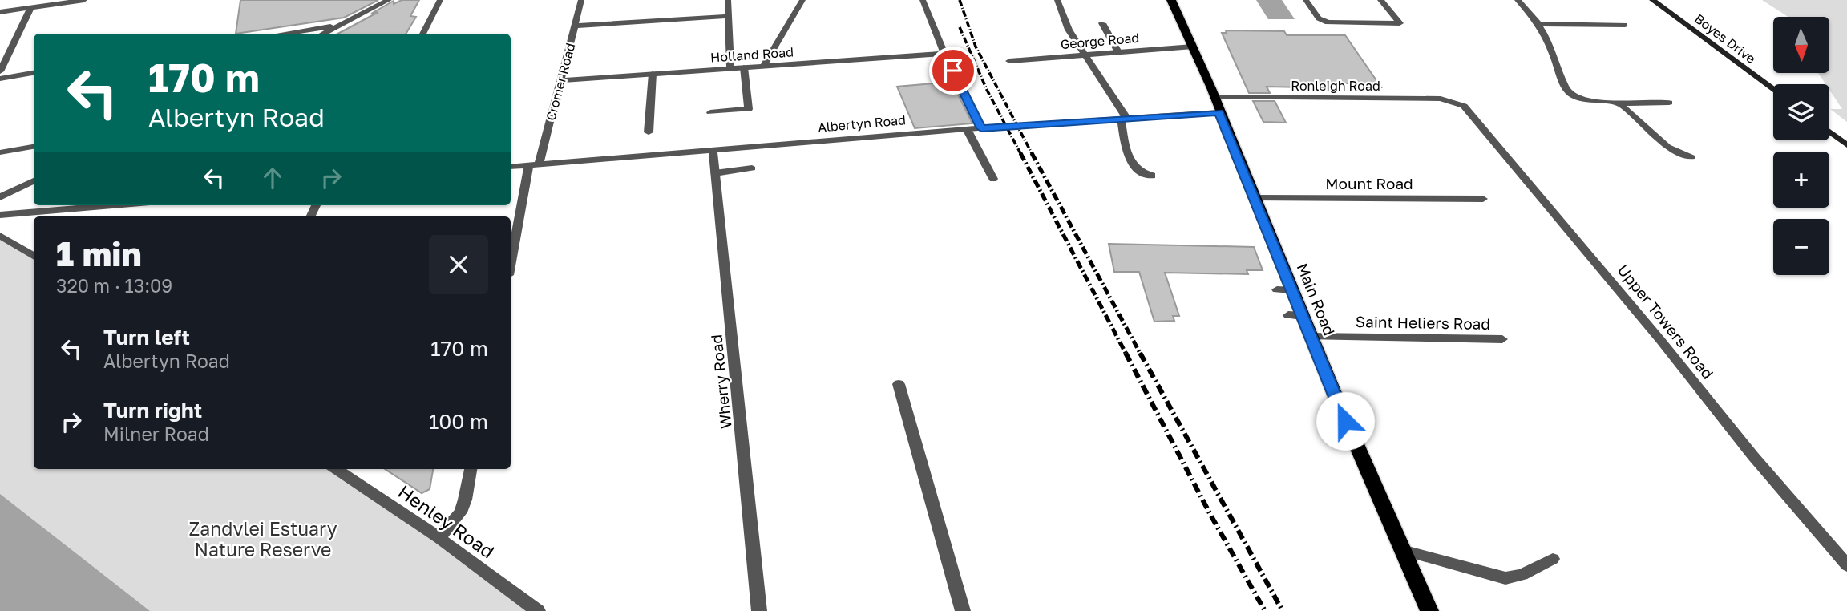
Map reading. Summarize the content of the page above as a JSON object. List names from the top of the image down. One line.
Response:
{"streets":{"main road":["Boyes Drive","Main Road"],"street":["George Road","Holland Road","Cromer Road","Ronleigh Road","Albertyn Road","Mount Road","Upper Towers Road","Saint Heliers Road","Wherry Road","Henley Road"]},"crossings":[["George Road","Main Road"],["Holland Road","Cromer Road"],["Cromer Road","Albertyn Road"],["Ronleigh Road","Main Road"],["Ronleigh Road","Upper Towers Road"],["Albertyn Road","Main Road"],["Albertyn Road","Wherry Road"],["Mount Road","Main Road"],["Main Road","Saint Heliers Road"]],"parks":["Zandvlei Estuary Nature Reserve"],"north":"bottom","page":{"map_buttons":["+","−"],"turn":["170 m","Albertyn Road"],"heading":["1 min","320 m · 13:09"],"list":[{"name":"Turn left","note":"Albertyn Road","value":"170 m"},{"name":"Turn right","note":"Milner Road","value":"100 m"}]}}
